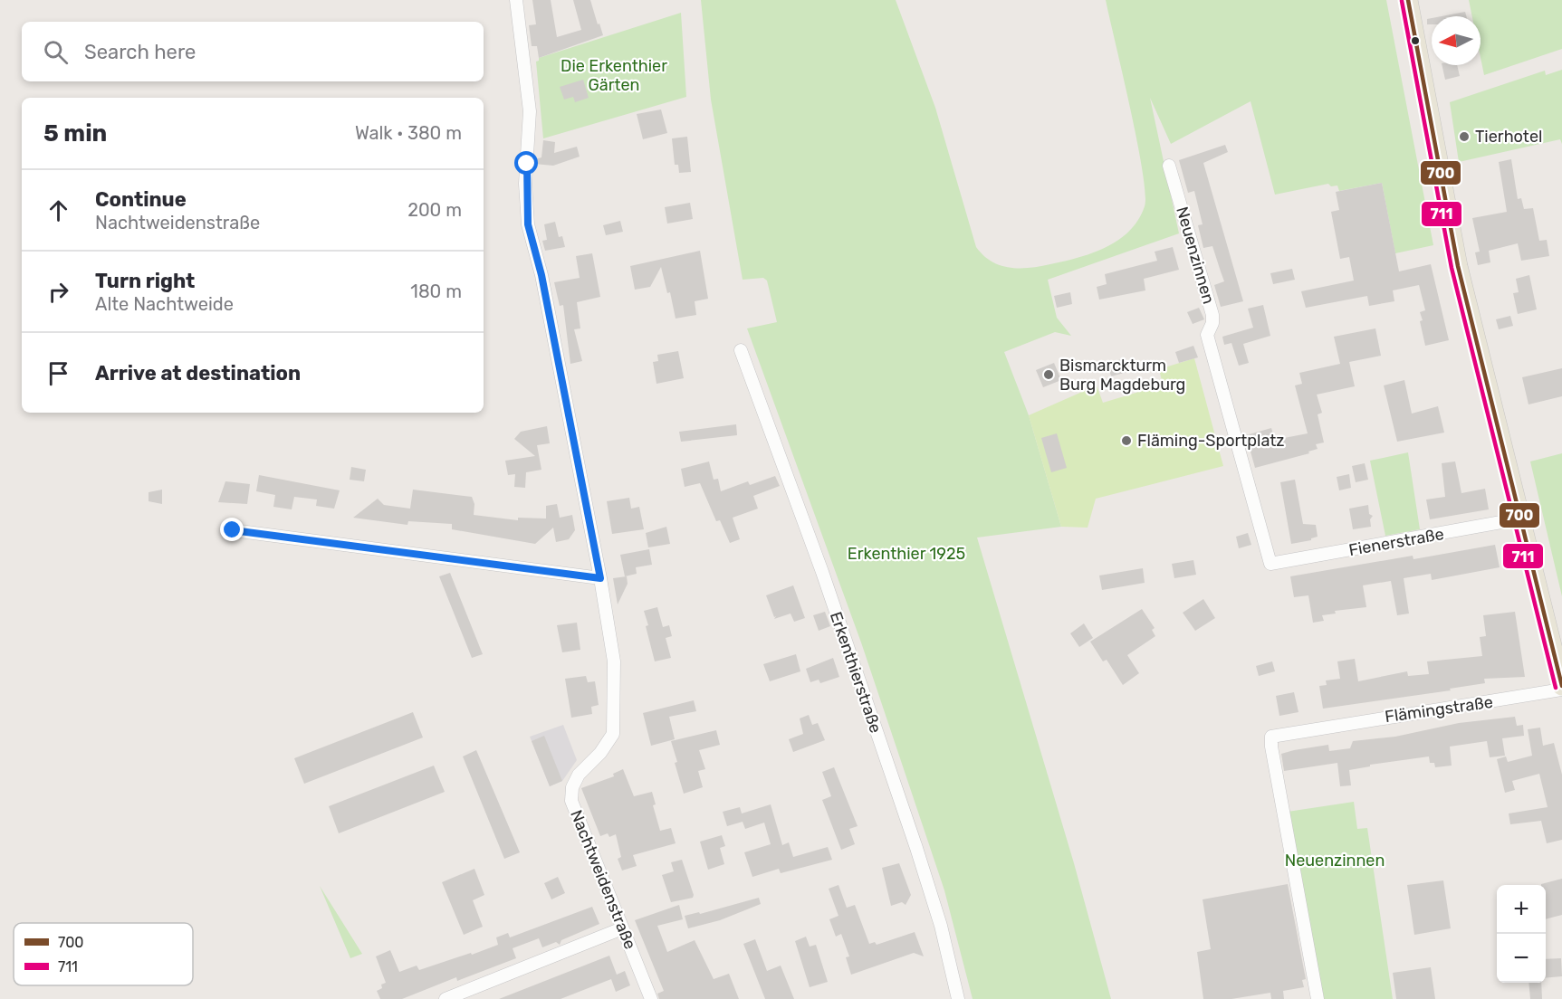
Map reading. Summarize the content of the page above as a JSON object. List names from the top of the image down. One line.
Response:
{"streets":{"street":["Neuenzinnen","Fienerstraße","Erkenthierstraße","Flämingstraße","Nachtweidenstraße"]},"crossings":[["Neuenzinnen","Fienerstraße"]],"parks":["Die Erkenthier Gärten","Erkenthier 1925","Neuenzinnen"],"places":["Tierhotel","Bismarckturm Burg Magdeburg","Fläming-Sportplatz"],"lines":["transit line 700","transit line 711"],"legend":["700","711"],"north":"left","page":{"search":"Search here","heading":["5 min","Walk · 380 m"],"list":[["Continue","Nachtweidenstraße","200 m"],["Turn right","Alte Nachtweide","180 m"],"Arrive at destination"],"map_buttons":["+","−"]}}
